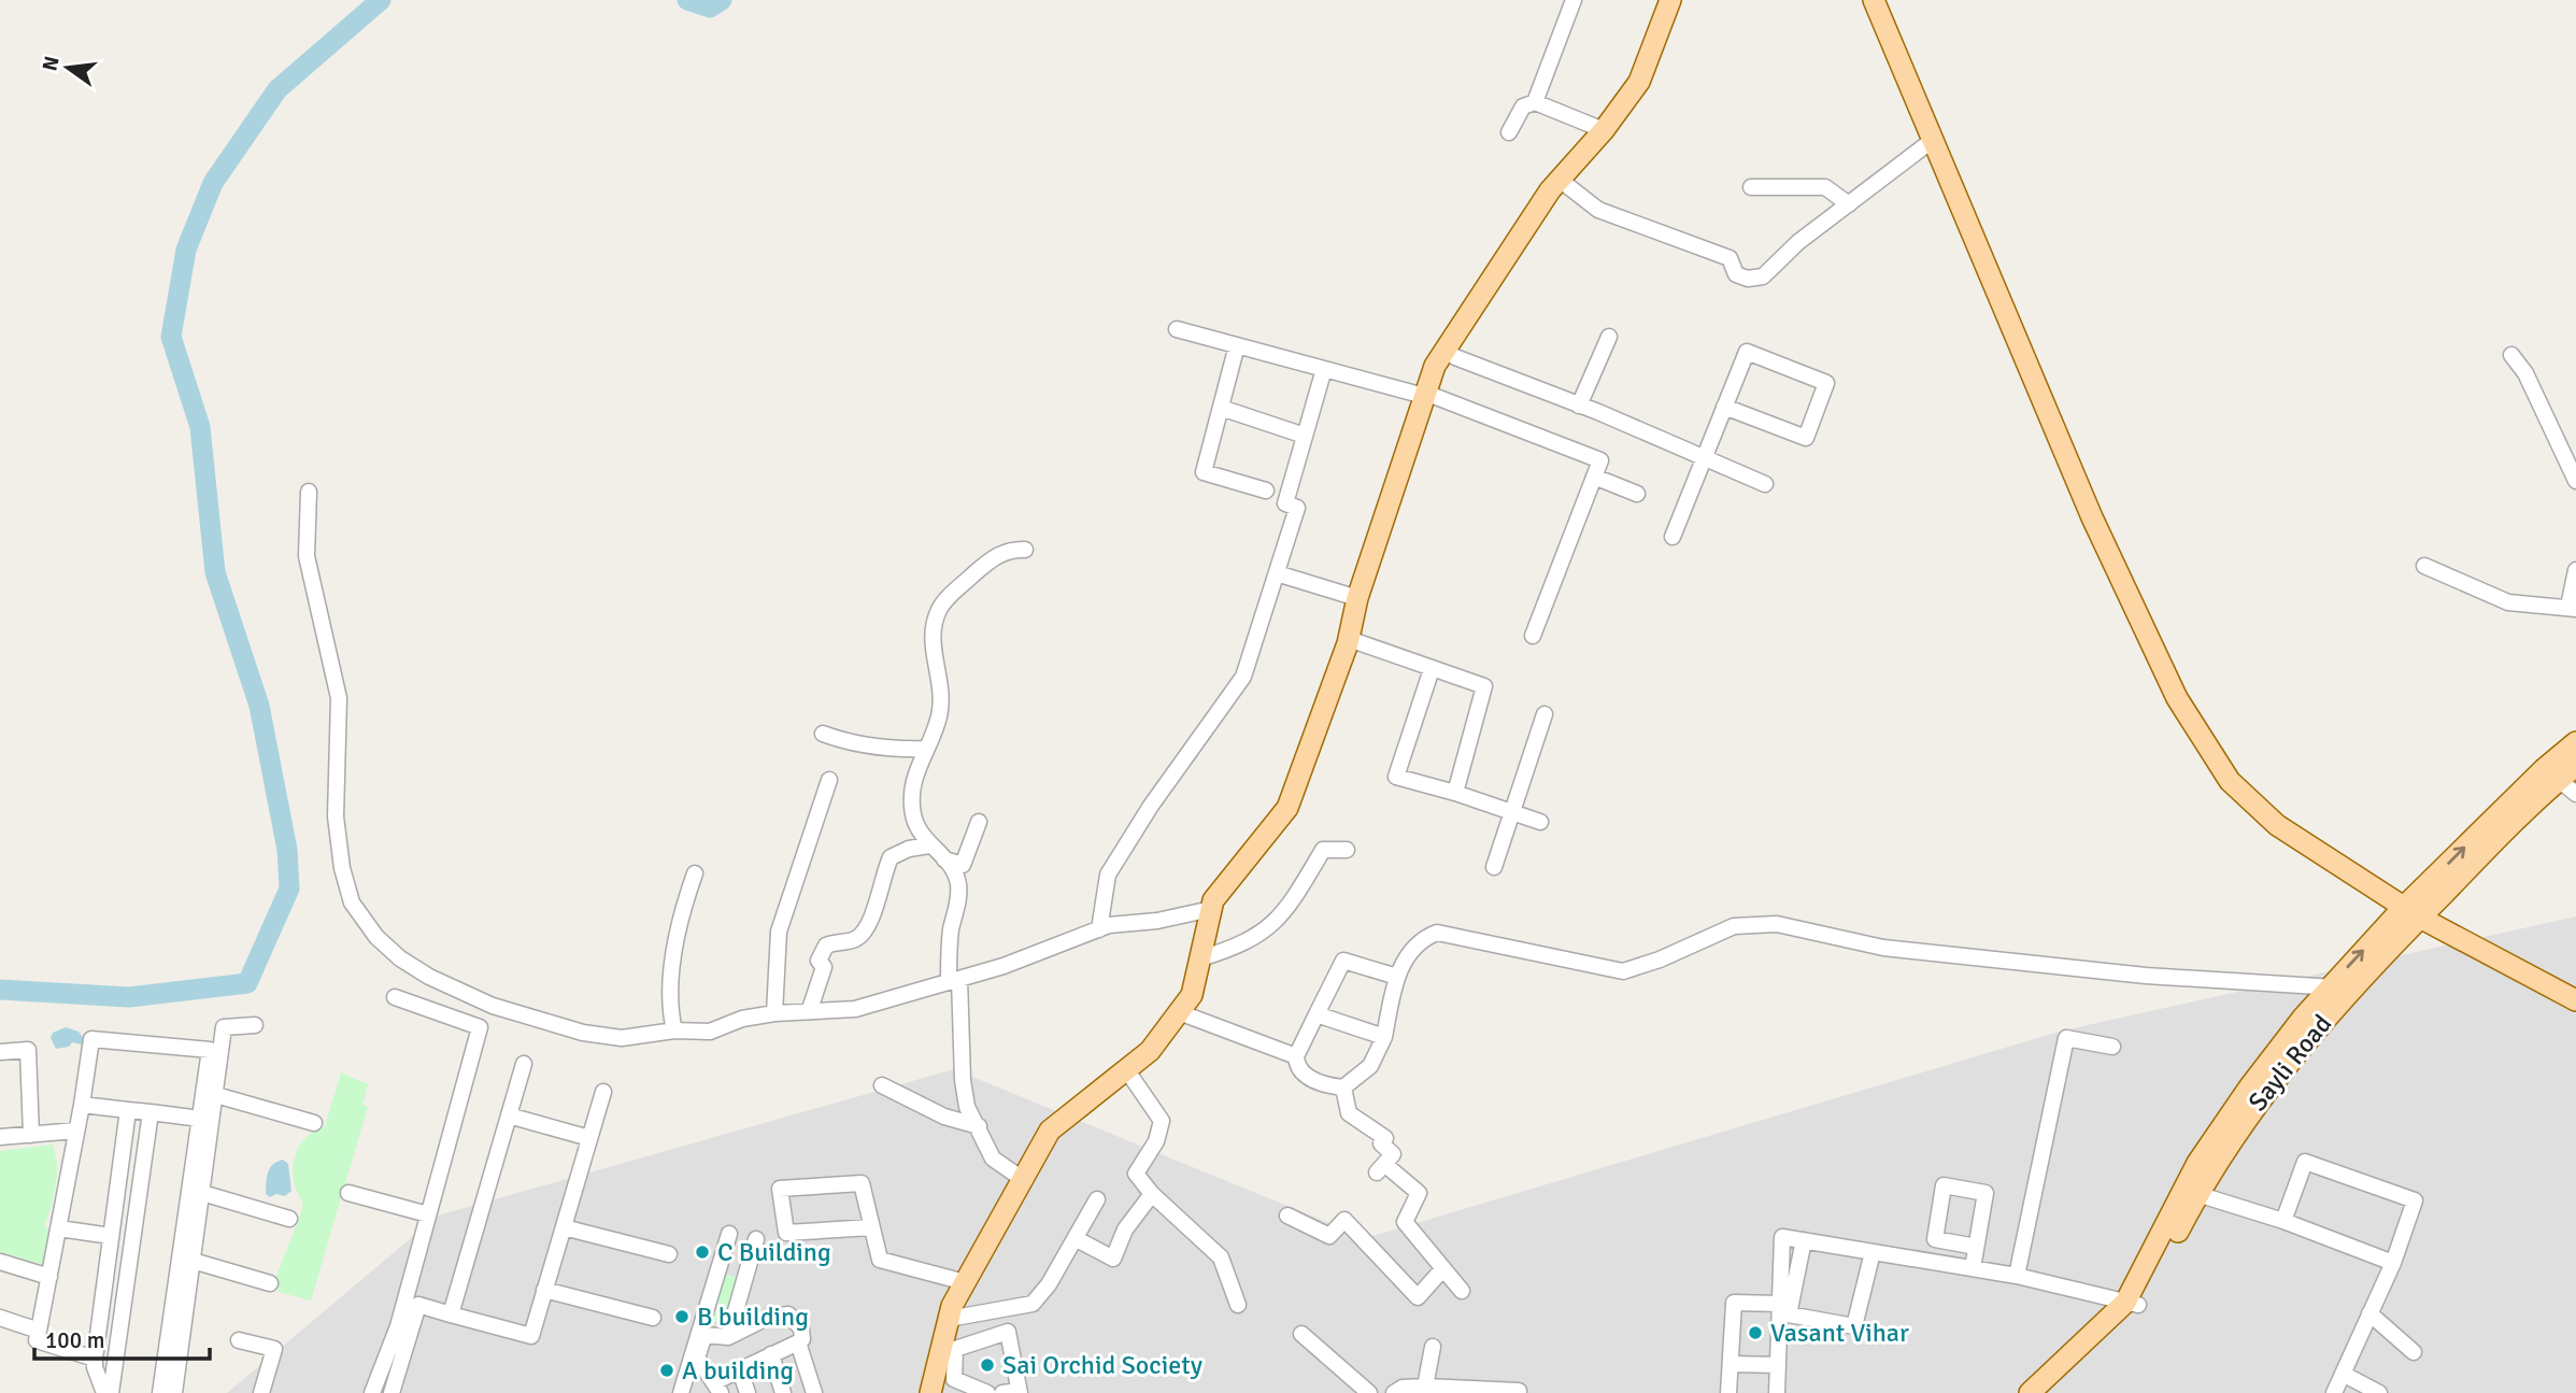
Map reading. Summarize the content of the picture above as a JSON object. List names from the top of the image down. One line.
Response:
{"streets":{"main road":["Sayli Road"]},"places":["C Building","B building","Vasant Vihar","Sai Orchid Society","A building"],"scale_bar":"100 m","north":"left"}
